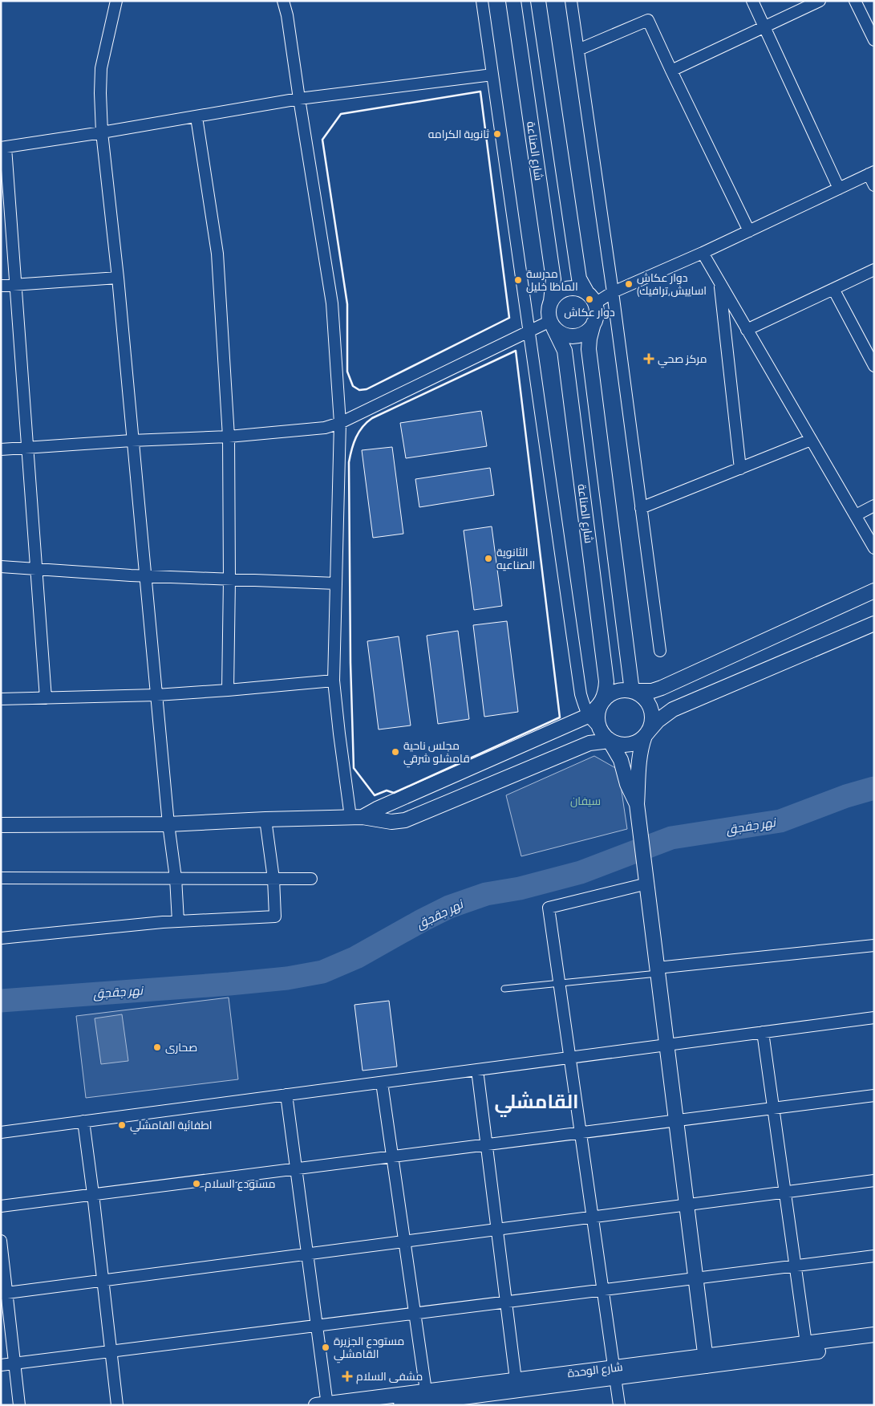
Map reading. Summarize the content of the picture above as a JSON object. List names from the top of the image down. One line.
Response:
{"streets":{"street":["شارع الصناعة","شارع الوحدة"]},"districts":["القامشلي"],"water":["نهر جقجق"],"parks":["سيفان"],"places":{"other":["ثانوية الكرامه","مدرسة الماظا خليل","دوار عكاش (اساييش٫ترافيك","دوار عكاش","الثانوية الصناعيه","مجلس ناحية قامشلو شرقي","صحارى","اطفائية القامشلي","مستودع السلام","مستودع الجزيرة القامشلي"],"health":["مركز صحي","مشفى السلام"]}}
